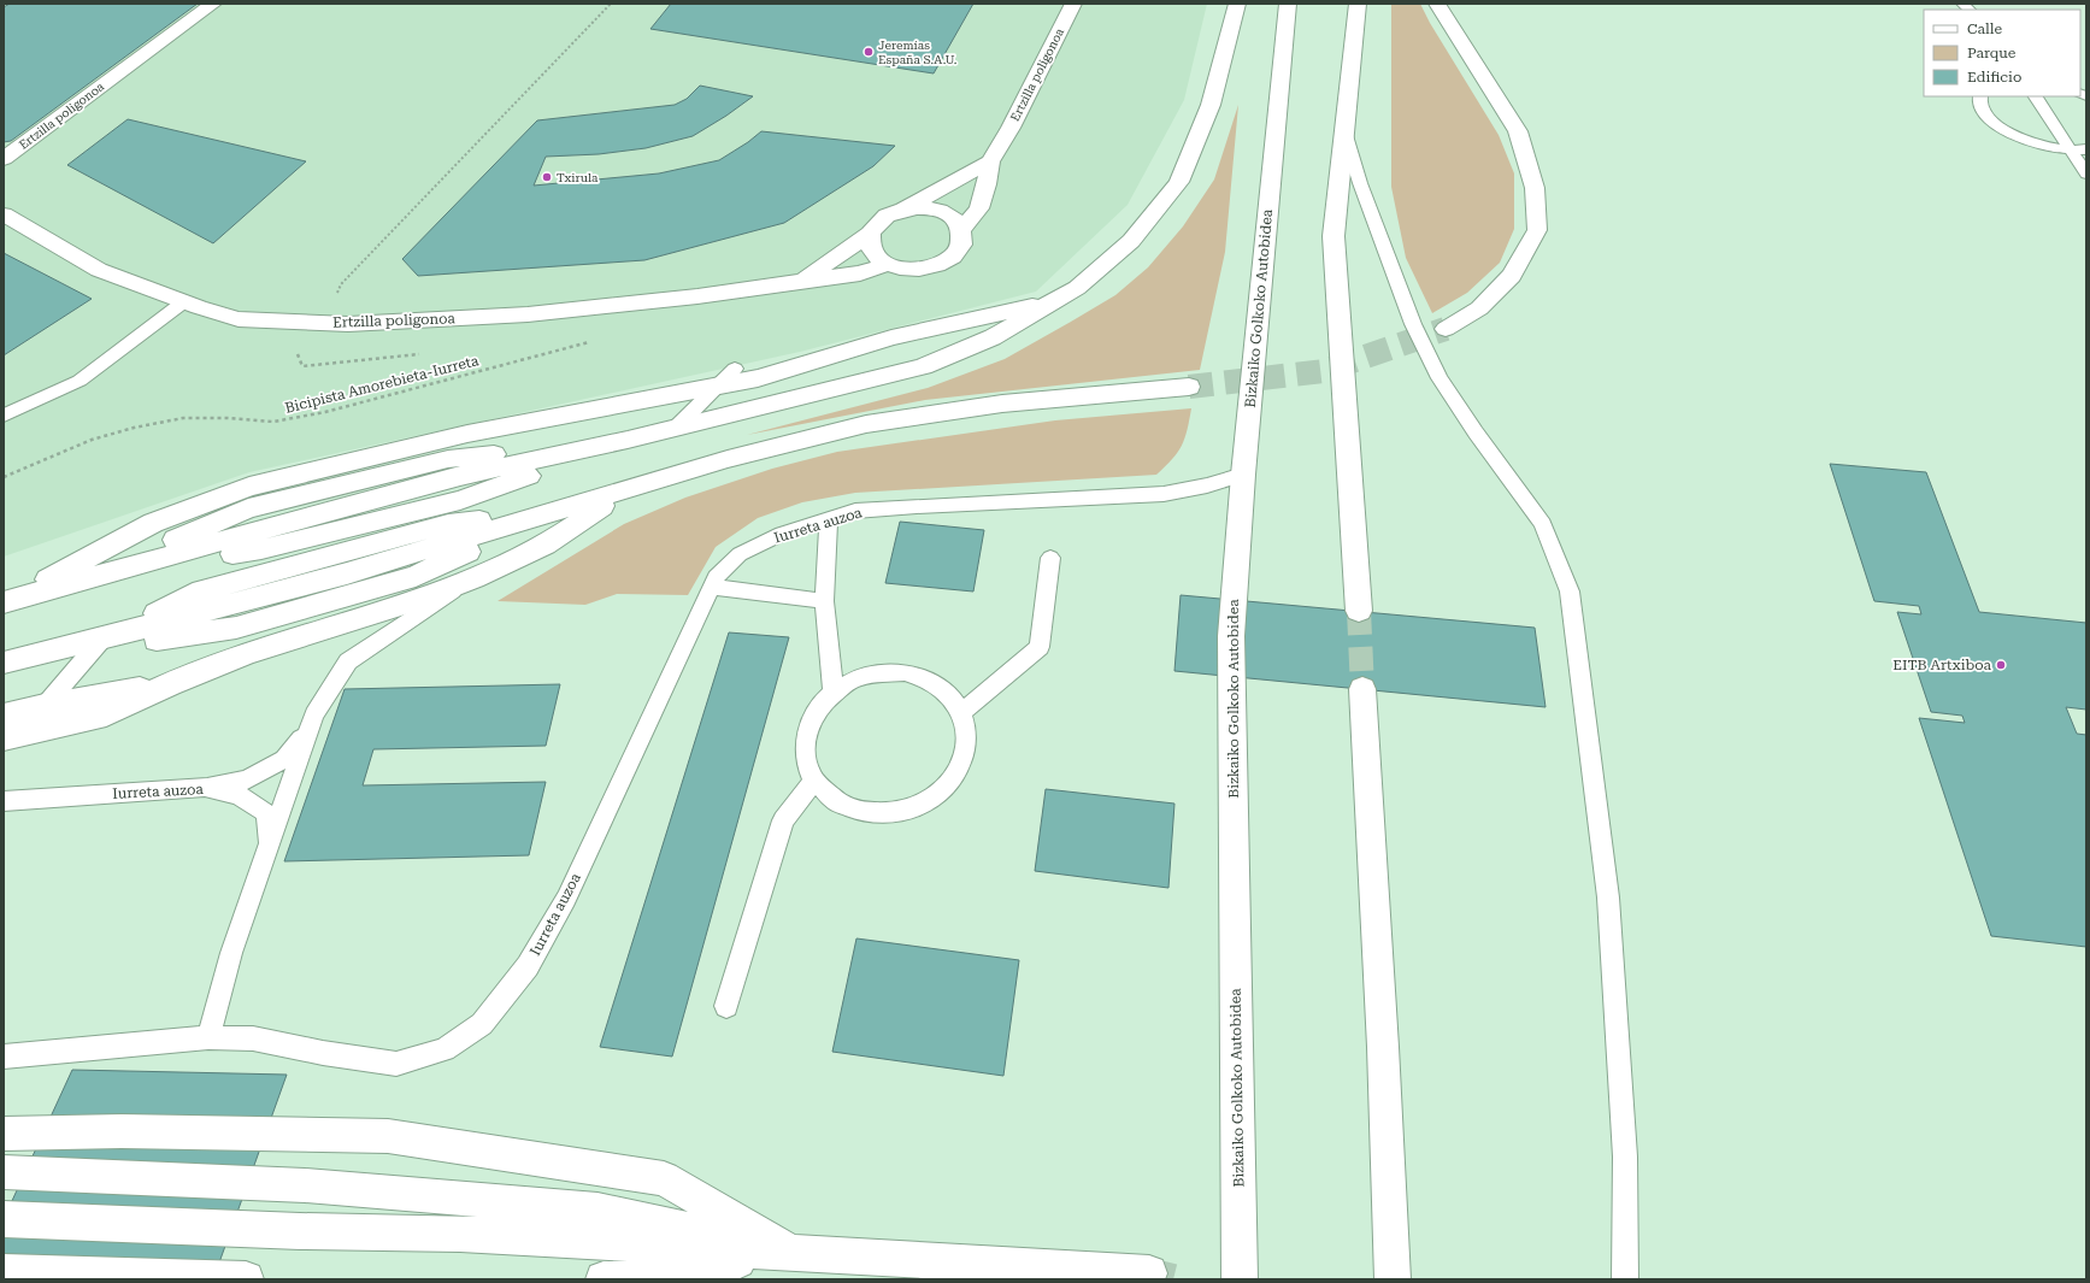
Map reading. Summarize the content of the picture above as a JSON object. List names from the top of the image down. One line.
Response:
{"streets":{"main road":["Ertzilla poligonoa","Bizkaiko Golkoko Autobidea"],"lane":["Iurreta auzoa"],"path":["Bicipista Amorebieta-Iurreta"]},"crossings":[["Bizkaiko Golkoko Autobidea","Iurreta auzoa"]],"places":["Jeremías España S.A.U.","Txirula","EITB Artxiboa"],"legend":["Calle","Parque","Edificio"]}
